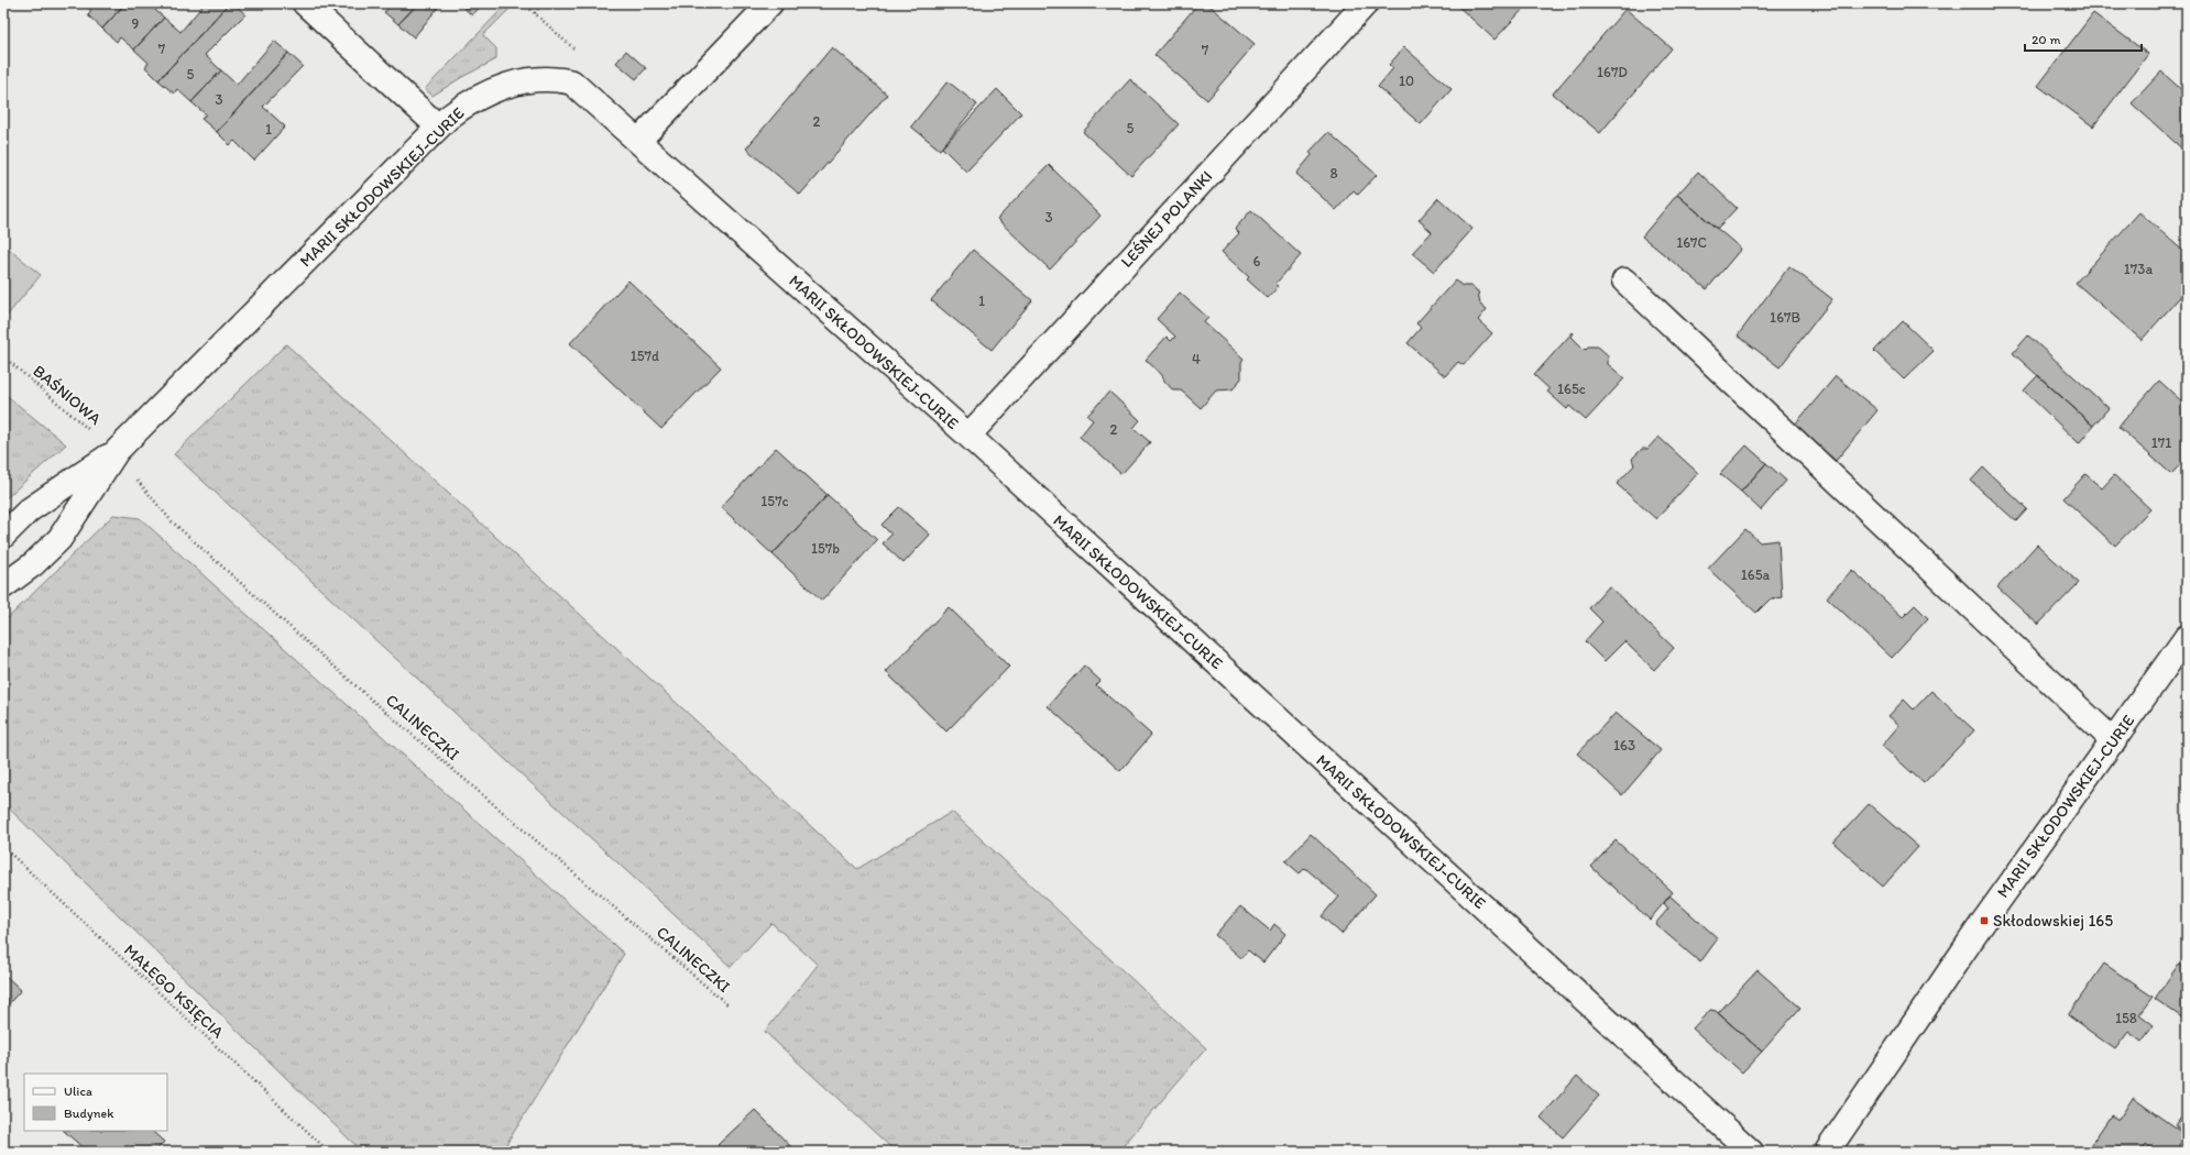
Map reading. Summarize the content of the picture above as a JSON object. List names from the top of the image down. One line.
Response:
{"streets":{"street":["MARII SKŁODOWSKIEJ-CURIE","LEŚNEJ POLANKI"],"path":["BAŚNIOWA","CALINECZKI","MAŁEGO KSIĘCIA"]},"crossings":[["MARII SKŁODOWSKIEJ-CURIE","LEŚNEJ POLANKI"],["MARII SKŁODOWSKIEJ-CURIE","BAŚNIOWA"],["MARII SKŁODOWSKIEJ-CURIE","CALINECZKI"],["BAŚNIOWA","CALINECZKI"]],"places":{"transit":["Skłodowskiej 165"]},"house_numbers":["9","7","7","167D","5","10","3","2","5","1","8","3","167C","6","173a","1","167B","157d","4","165c","2","171","157c","157b","165a","163","158"],"legend":["Ulica","Budynek"],"scale_bar":"20 m"}
